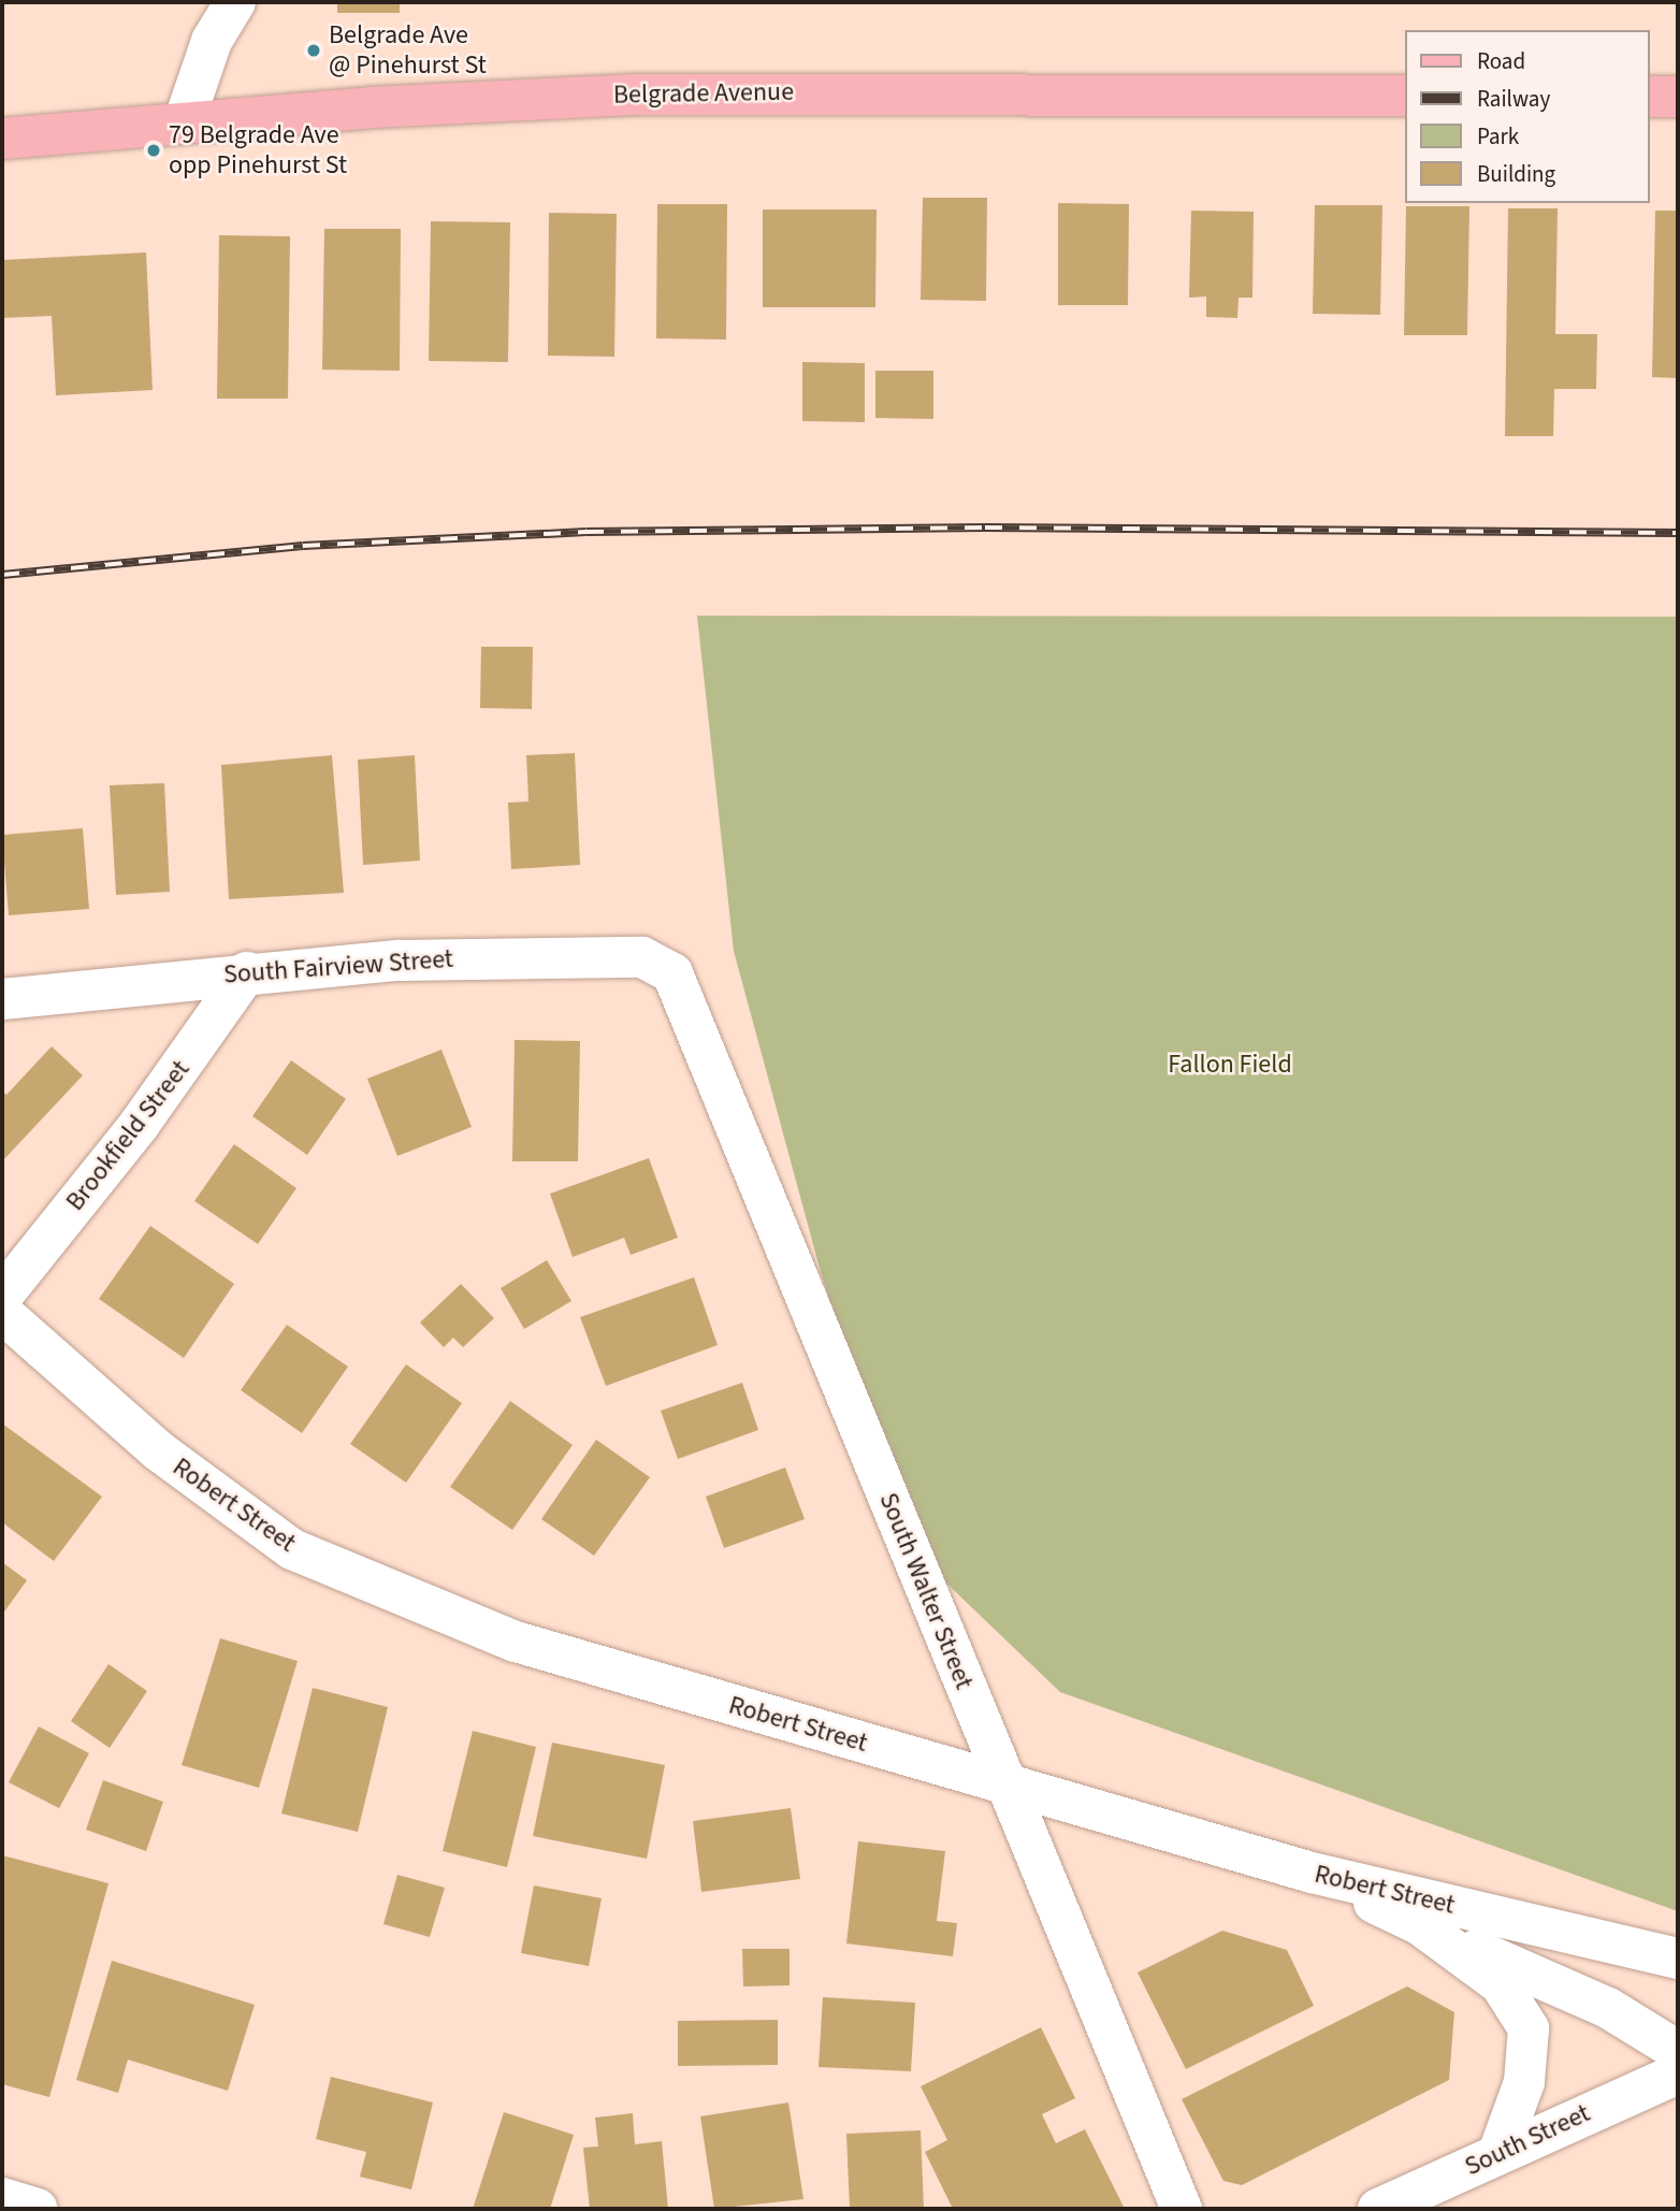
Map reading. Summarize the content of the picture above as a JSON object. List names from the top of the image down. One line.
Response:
{"streets":{"main road":["Belgrade Avenue"],"street":["South Fairview Street","Brookfield Street","Robert Street","South Walter Street","South Street"]},"crossings":[["South Fairview Street","Brookfield Street"],["South Fairview Street","South Walter Street"],["Robert Street","South Walter Street"]],"parks":["Fallon Field"],"places":["Belgrade Ave @ Pinehurst St","79 Belgrade Ave opp Pinehurst St"],"legend":["Road","Railway","Park","Building"]}
